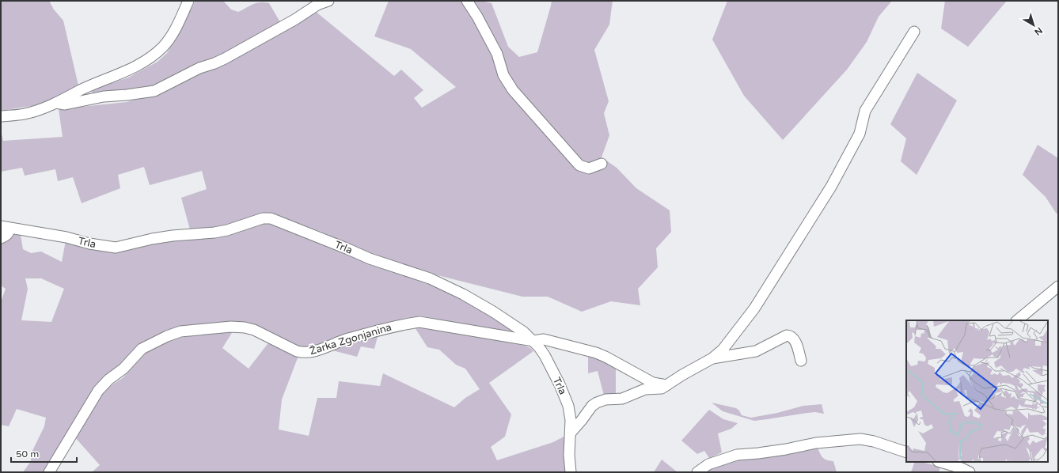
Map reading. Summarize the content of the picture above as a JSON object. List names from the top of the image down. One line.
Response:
{"streets":{"street":["Trla","Žarka Zgonjanina"]},"crossings":[["Trla","Žarka Zgonjanina"]],"scale_bar":"50 m","north":"bottom right"}
